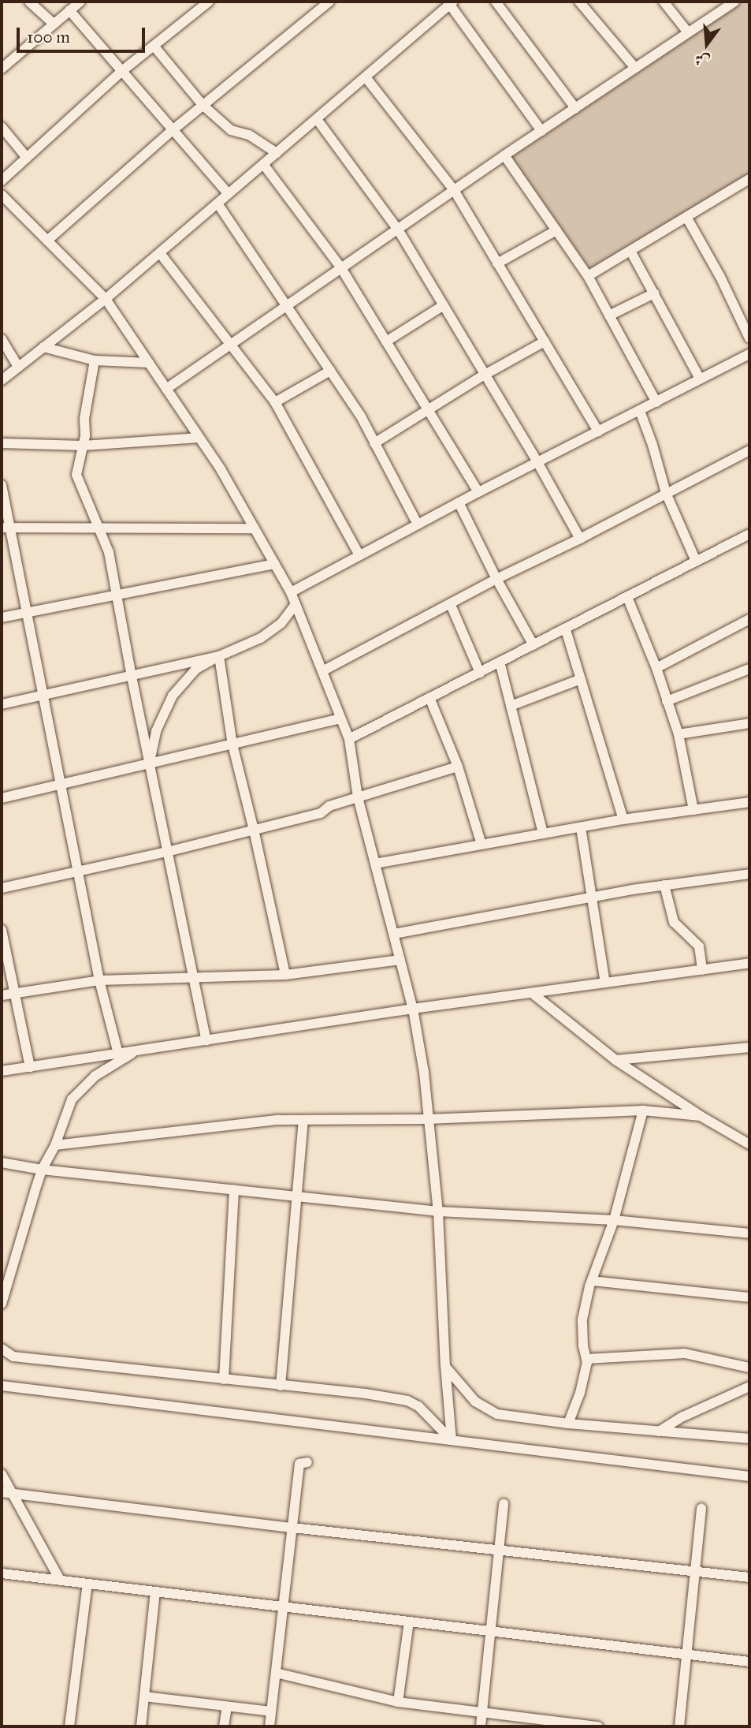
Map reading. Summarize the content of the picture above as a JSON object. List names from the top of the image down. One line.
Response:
{"scale_bar":"100 m","north":"bottom"}
